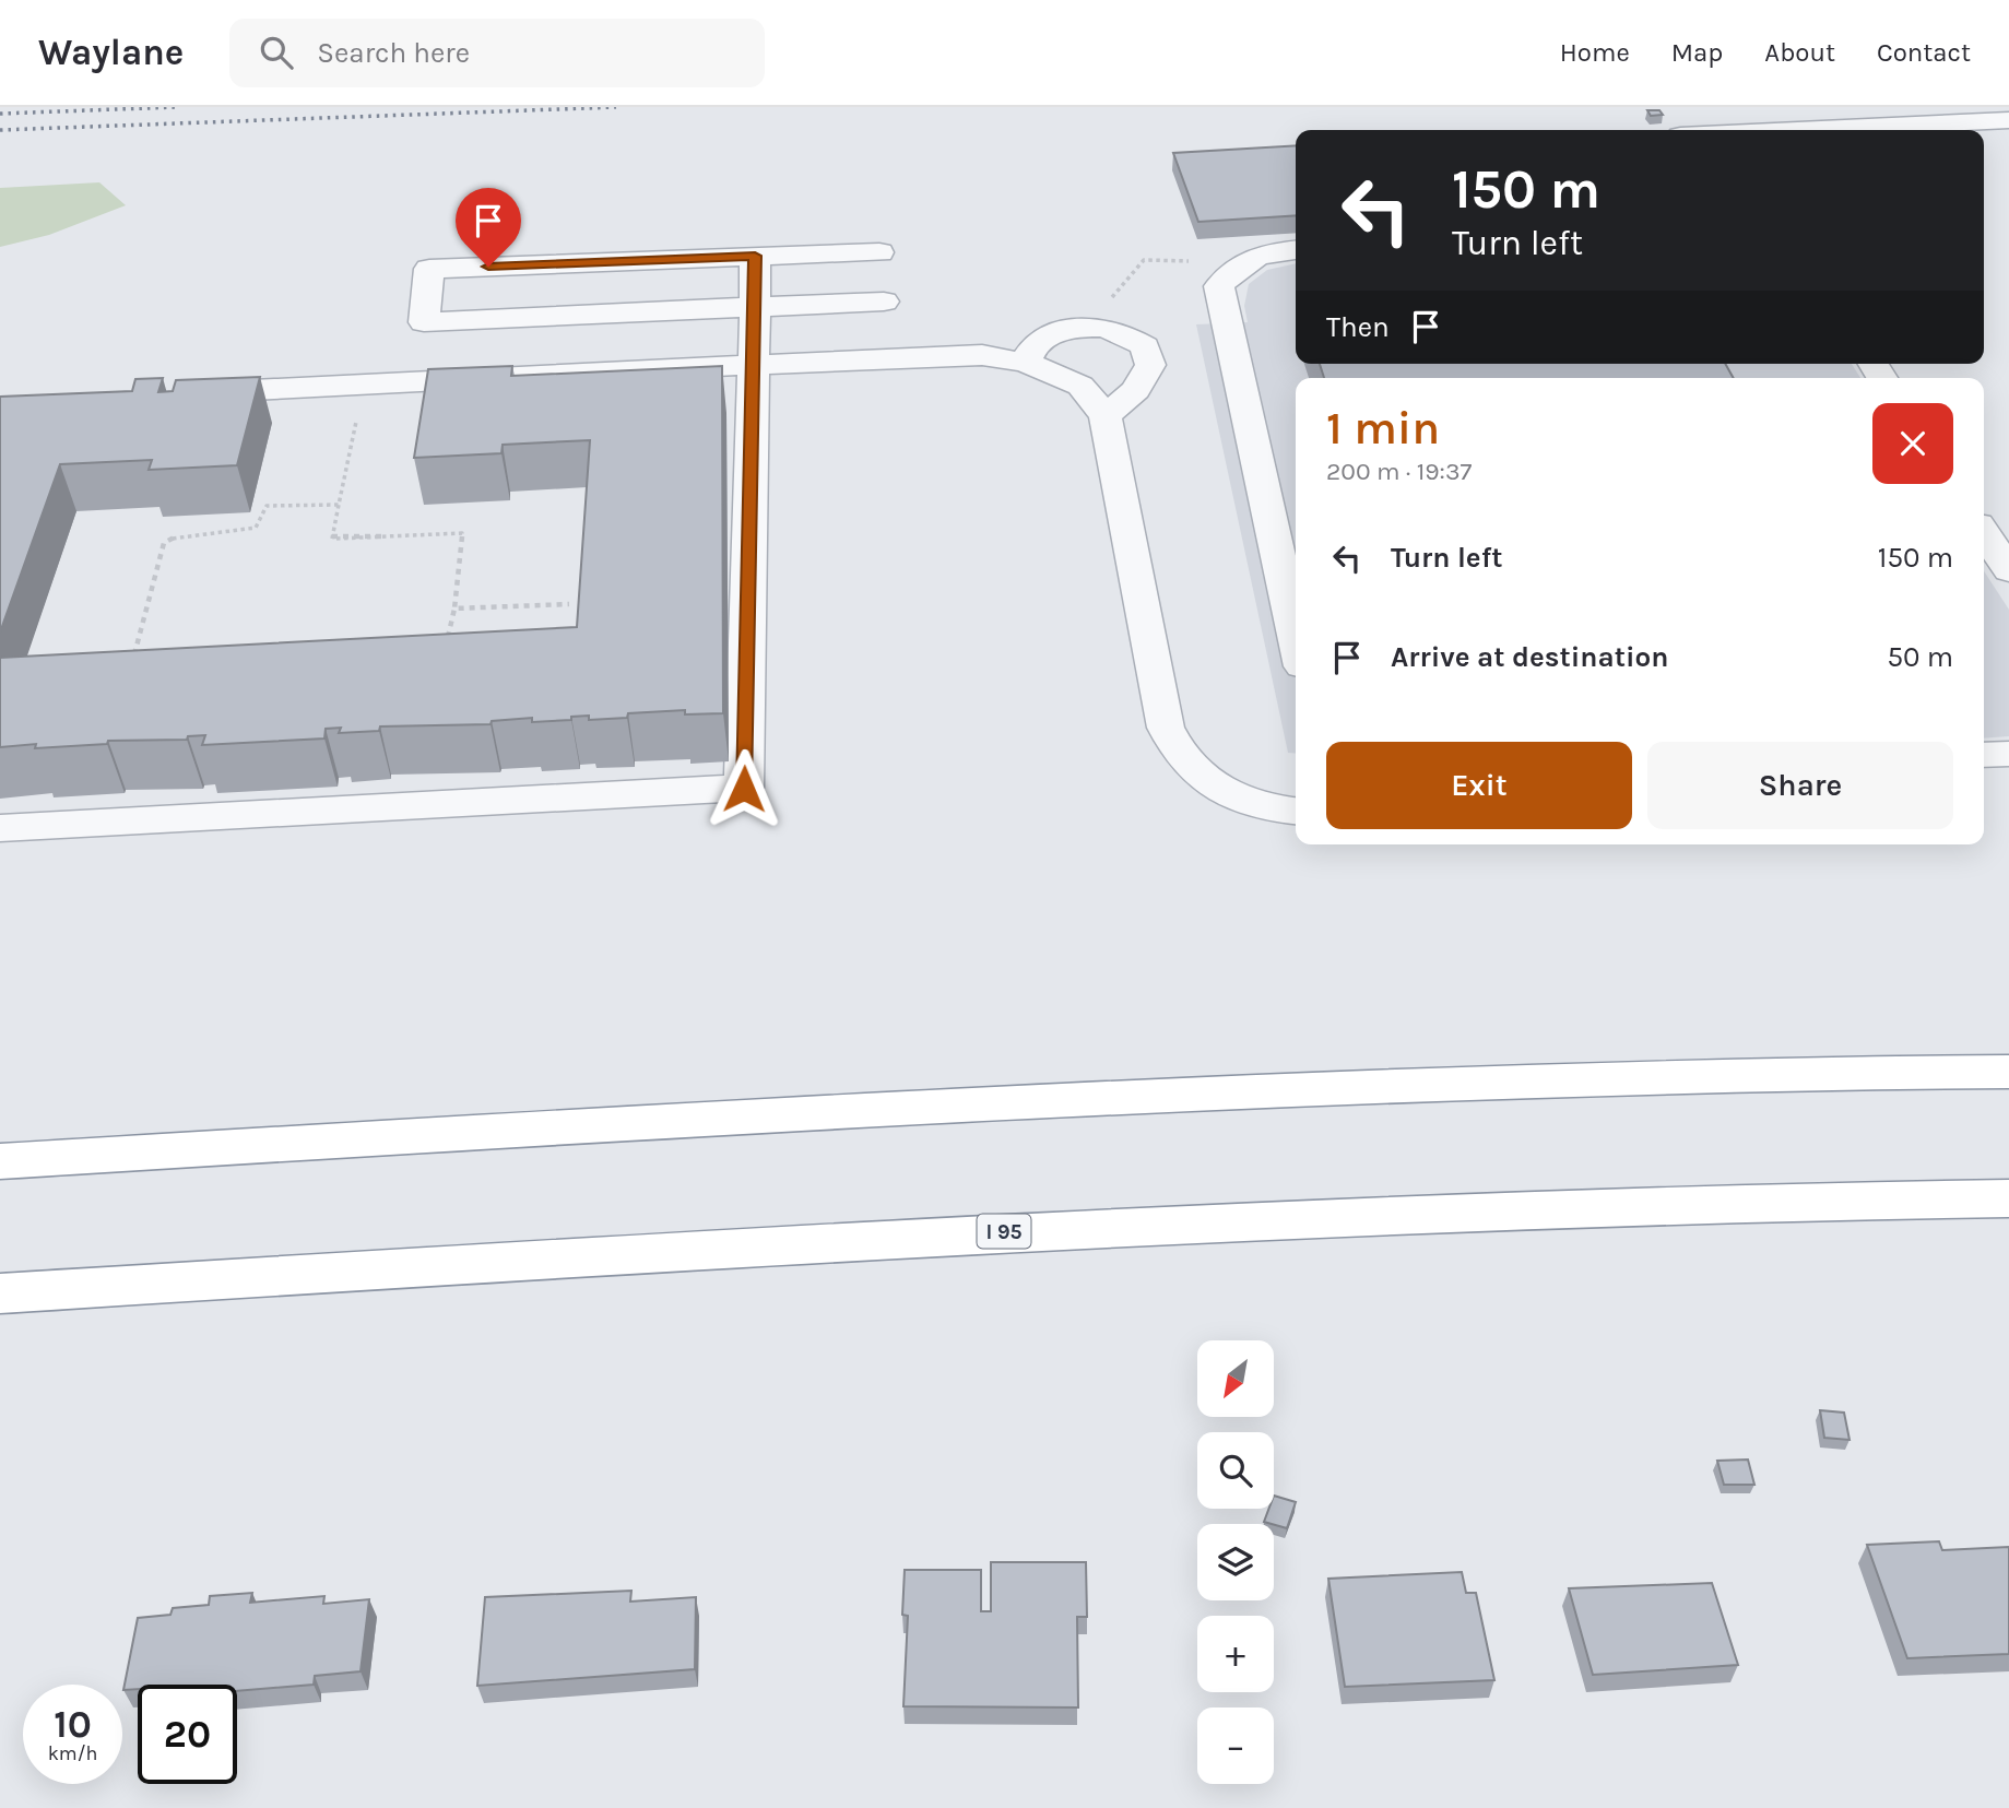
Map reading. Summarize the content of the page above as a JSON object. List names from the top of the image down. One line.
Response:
{"streets":{"highway":["I 95"]},"north":"bottom left","page":{"header":"Waylane","search":"Search here","nav":["Home","Map","About","Contact"],"turn":["150 m","Turn left"],"then":"Then","heading":["1 min","200 m · 19:37"],"list":[{"name":"Turn left","value":"150 m"},{"name":"Arrive at destination","value":"50 m"}],"buttons":["Exit","Share"],"map_buttons":["+","−"],"speed":"10 km/h","limit":"20"}}
